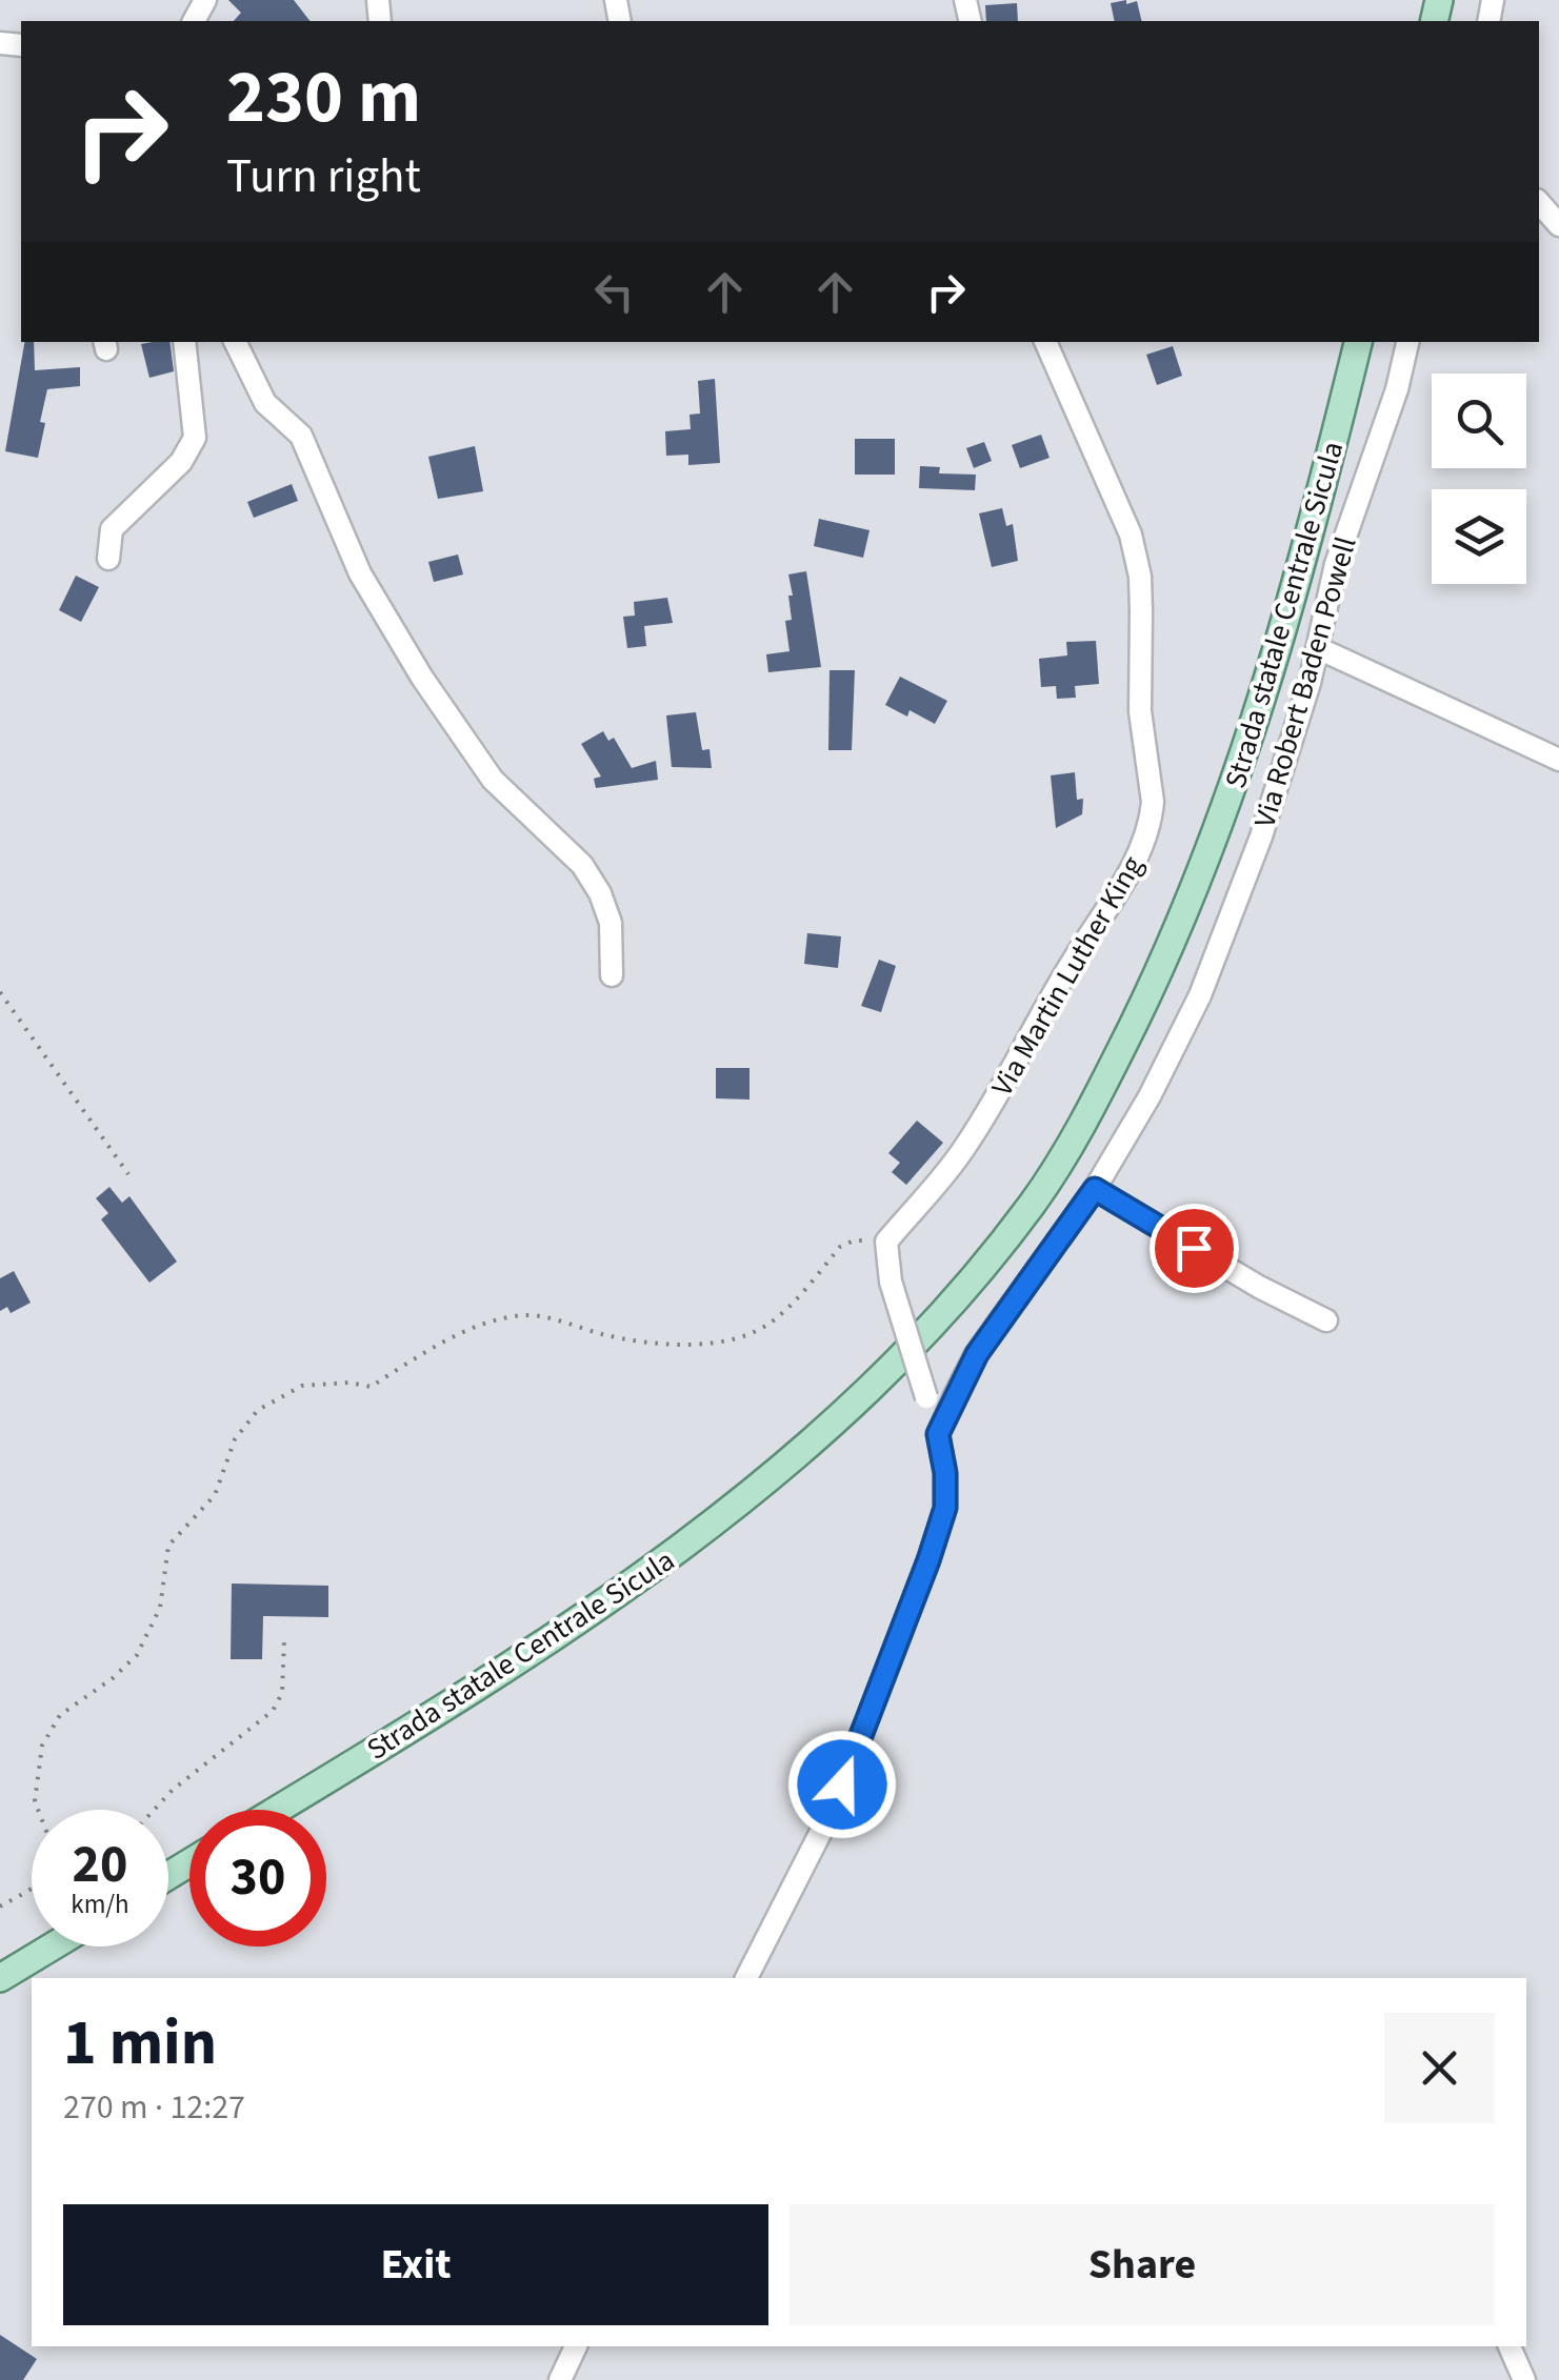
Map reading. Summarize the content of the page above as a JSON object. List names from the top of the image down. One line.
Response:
{"streets":{"main road":["Strada statale Centrale Sicula"],"street":["Via Robert Baden Powell","Via Martin Luther King"]},"page":{"turn":["230 m","Turn right"],"speed":"20 km/h","limit":"30","heading":["1 min","270 m · 12:27"],"buttons":["Exit","Share"]}}
